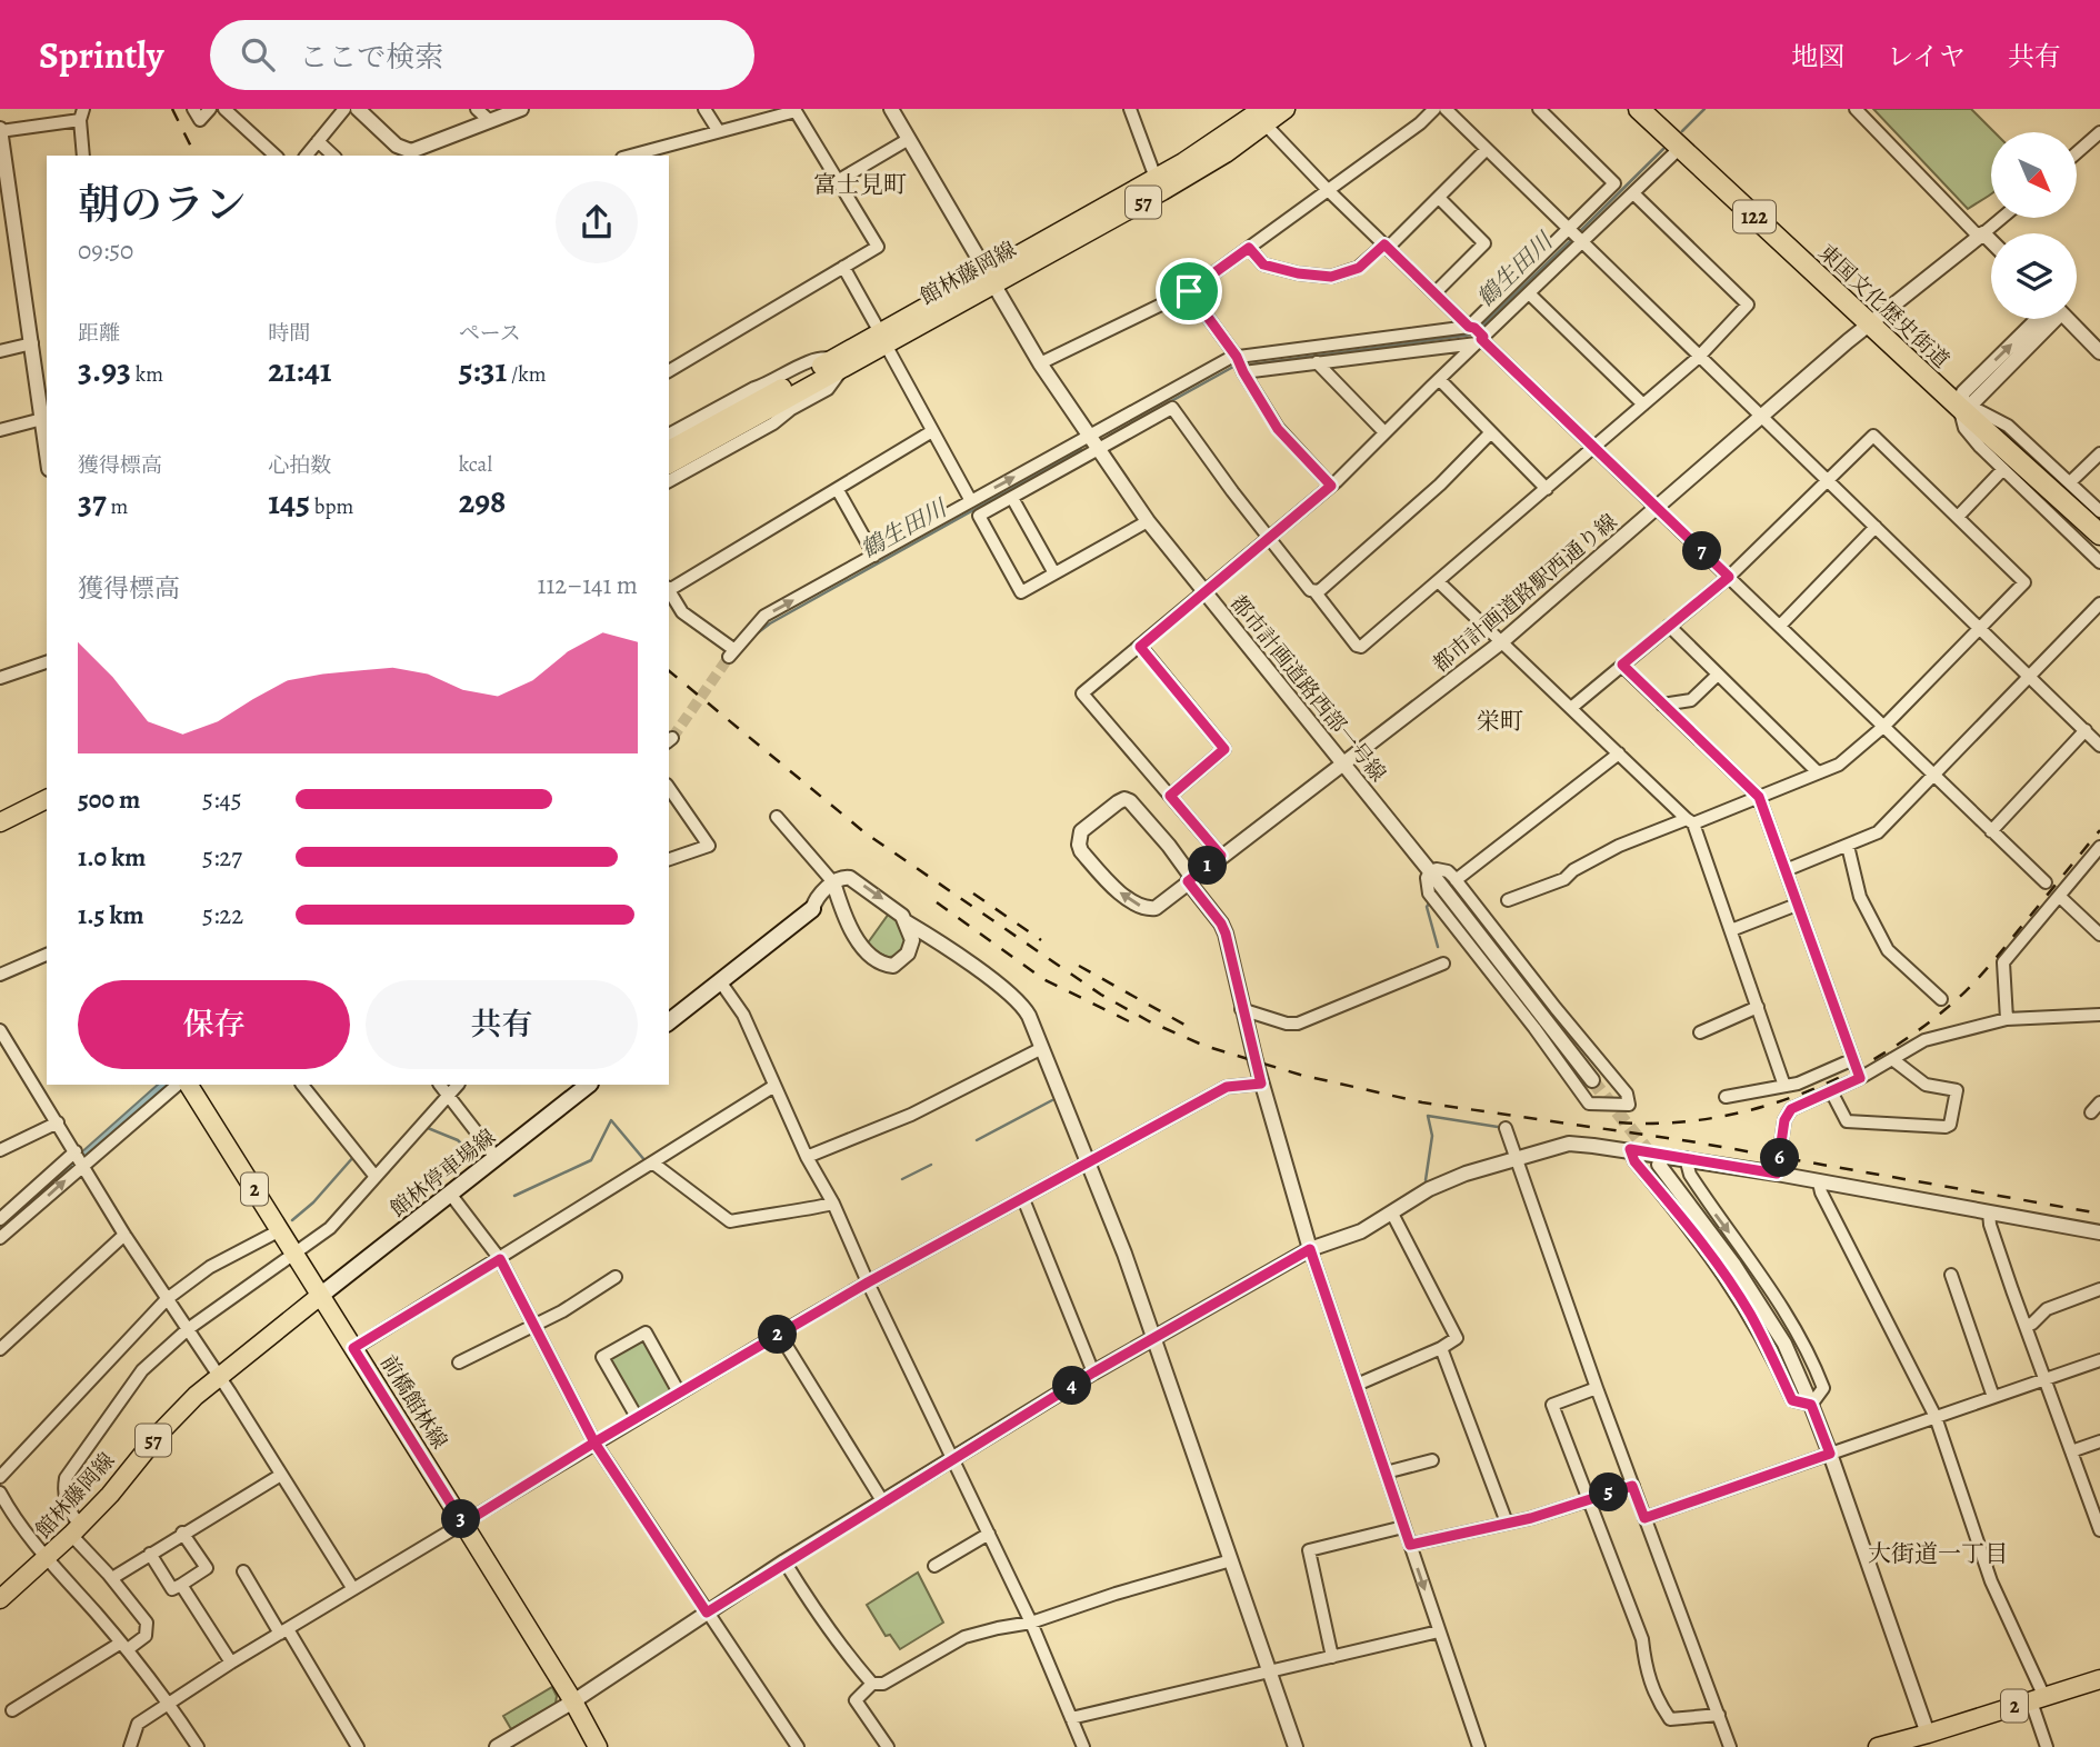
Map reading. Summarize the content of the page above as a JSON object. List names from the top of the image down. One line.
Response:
{"streets":{"highway":["122","東国文化歴史街道"],"main road":["57","館林藤岡線","館林停車場線","2","前橋館林線"],"street":["都市計画道路駅西通り線","都市計画道路西部一号線"]},"crossings":[["館林藤岡線","都市計画道路西部一号線"],["館林藤岡線","館林停車場線"],["館林藤岡線","前橋館林線"],["東国文化歴史街道","都市計画道路駅西通り線"],["都市計画道路駅西通り線","都市計画道路西部一号線"],["館林停車場線","前橋館林線"]],"districts":["富士見町","栄町","大街道一丁目"],"water":["鶴生田川"],"north":"bottom right","page":{"header":"Sprintly","search":"ここで検索","nav":["地図","レイヤ","共有"],"heading":["朝のラン","09:50"],"stats":[["距離","3.93 km"],["時間","21:41"],["ペース","5:31 /km"],["獲得標高","37 m"],["心拍数","145 bpm"],["kcal","298"]],"pins":["7","1","6","2","4","5","3"],"chart":["獲得標高","112–141 m"],"list":[{"name":"500 m","note":"5:45"},{"name":"1.0 km","note":"5:27"},{"name":"1.5 km","note":"5:22"}],"buttons":["保存","共有"]}}
